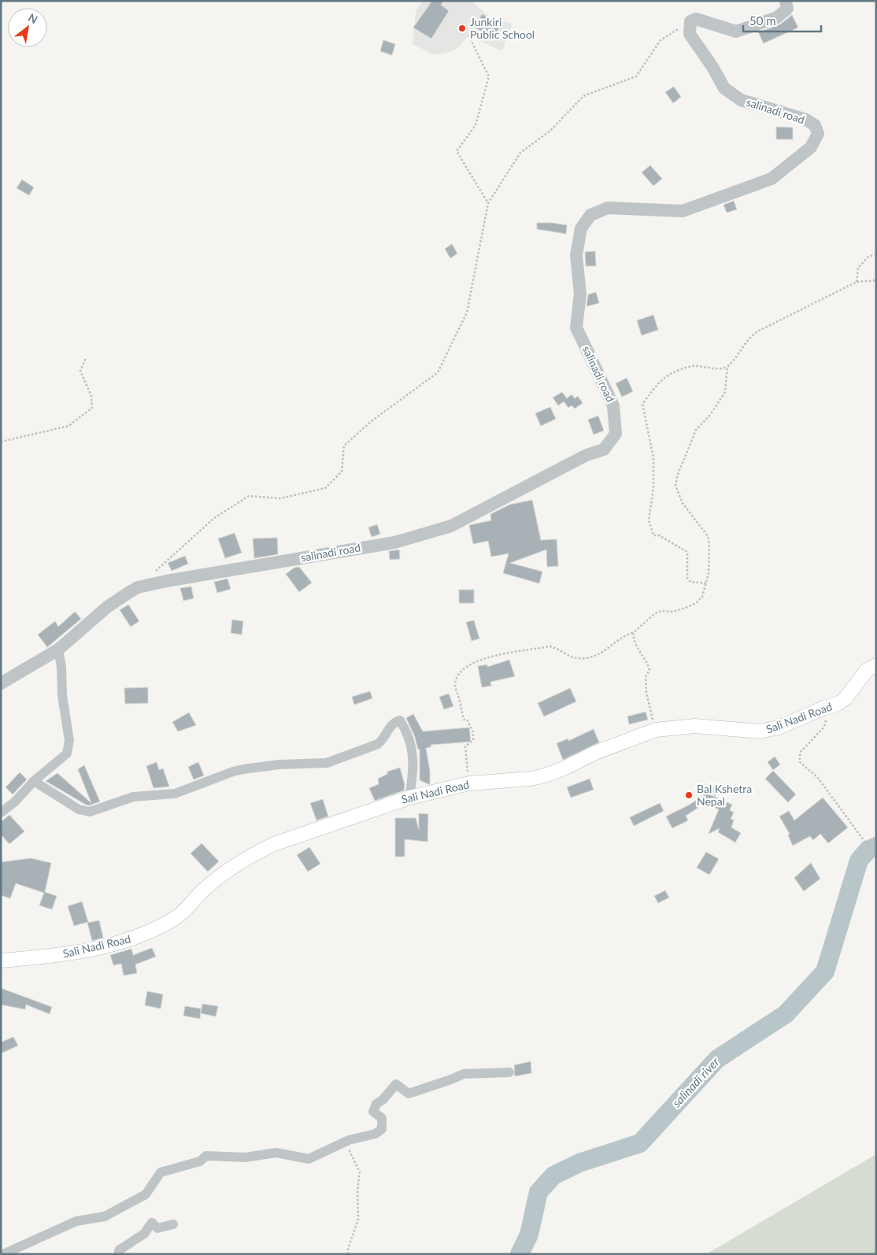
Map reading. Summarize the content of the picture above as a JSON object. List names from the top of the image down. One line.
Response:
{"streets":{"main road":["Sali Nadi Road"],"street":["salinadi road"]},"water":["salinadi river"],"places":["Junkiri Public School","Bal Kshetra Nepal"],"scale_bar":"50 m","north":"top right"}
